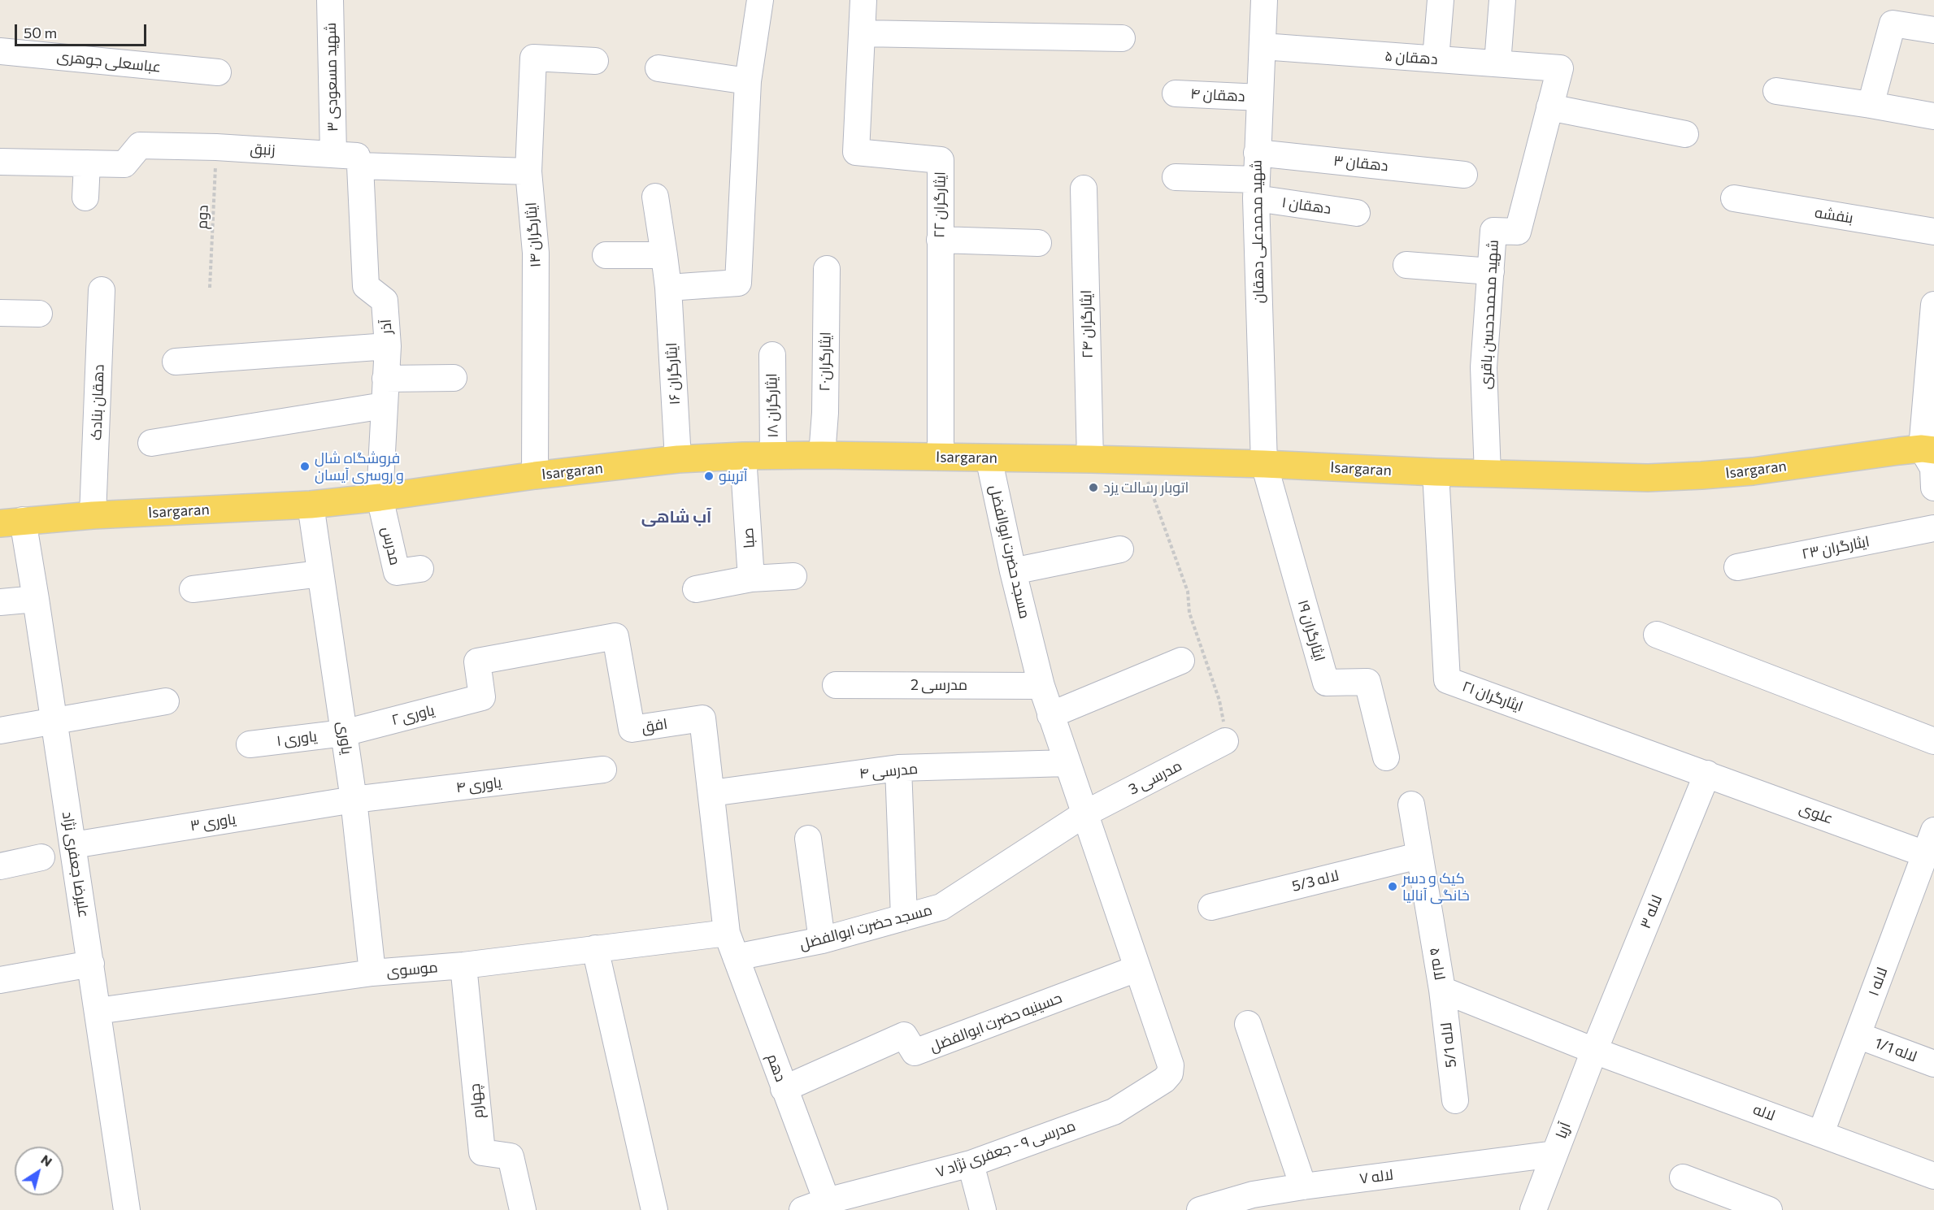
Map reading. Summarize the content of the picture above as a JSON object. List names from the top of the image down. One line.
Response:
{"streets":{"main road":["Isargaran"],"street":["دهقان ۵","عباسعلی جوهری","شهید مسعودی ۳","دهقان ۴","زنبق","دهقان ۳","ایثارگران ۲۲","دهقان ۱","بنفشه","شهید محمدعلی دهقان","ایثارگران ۱۴","شهید محمحدحسن باقری","ایثارگران ۲۴","آذر","۲۰ایثارگران","ایثارگران ۱۶","دهقان بنادک","ایثارگران ۱۸","صبا","مدرس","ایثارگران ۲۳","مسجد حضرت ابوالفضل","ایثارگران ۱‍۹","مدرسی 2","ایثارگران ۲۱","یاوری ۲","افق","یاوری","یاوری ۱","مدرسی ۴","مدرسی 3","یاوری ۴","علوی","یاوری ۳","علیرضا جعفری نژاد","لاله 5/3","لاله ۳","لاله ۵","موسوی","لاله ۱","حسینیه حضرت ابوالفضل","لاله 5/1","لاله 1/1","دهم","چهارم","لاله","آریا","مدرسی ۹ - جعفری نژاد ۷","لاله ۷"],"path":["دوم"]},"crossings":[["دهقان ۵","شهید محمدعلی دهقان"],["دهقان ۵","شهید محمحدحسن باقری"],["شهید مسعودی ۳","زنبق"],["دهقان ۴","شهید محمدعلی دهقان"],["زنبق","دوم"],["زنبق","آذر"],["دهقان ۳","شهید محمدعلی دهقان"],["ایثارگران ۲۲","Isargaran"],["دهقان ۱","شهید محمدعلی دهقان"],["شهید محمدعلی دهقان","Isargaran"],["شهید محمدعلی دهقان","ایثارگران ۱‍۹"],["ایثارگران ۱۴","Isargaran"],["شهید محمحدحسن باقری","Isargaran"],["ایثارگران ۲۴","Isargaran"],["آذر","Isargaran"],["آذر","مدرس"],["۲۰ایثارگران","Isargaran"],["ایثارگران ۱۶","Isargaran"],["دهقان بنادک","Isargaran"],["ایثارگران ۱۸","Isargaran"],["Isargaran","صبا"],["Isargaran","مدرس"],["Isargaran","مسجد حضرت ابوالفضل"],["Isargaran","ایثارگران ۱‍۹"],["Isargaran","ایثارگران ۲۱"],["Isargaran","یاوری"],["Isargaran","علیرضا جعفری نژاد"],["مسجد حضرت ابوالفضل","مدرسی 2"],["مسجد حضرت ابوالفضل","مدرسی ۴"],["مسجد حضرت ابوالفضل","مدرسی 3"],["مسجد حضرت ابوالفضل","حسینیه حضرت ابوالفضل"],["مسجد حضرت ابوالفضل","دهم"],["مسجد حضرت ابوالفضل","مدرسی ۹ - جعفری نژاد ۷"],["ایثارگران ۲۱","علوی"],["ایثارگران ۲۱","لاله ۳"],["یاوری ۲","افق"],["یاوری ۲","یاوری"],["یاوری ۲","یاوری ۱"],["افق","مدرسی ۴"],["افق","موسوی"],["افق","دهم"],["یاوری","یاوری ۱"],["یاوری","یاوری ۴"],["یاوری","یاوری ۳"],["یاوری","موسوی"],["یاوری ۴","یاوری ۳"],["علوی","لاله ۳"],["علوی","لاله ۱"],["یاوری ۳","علیرضا جعفری نژاد"],["علیرضا جعفری نژاد","موسوی"],["لاله 5/3","لاله ۵"],["لاله ۳","لاله ۵"],["لاله ۳","لاله"],["لاله ۳","آریا"],["لاله ۵","لاله 5/1"],["لاله ۵","لاله"],["لاله ۵","آریا"],["موسوی","دهم"],["موسوی","چهارم"],["لاله ۱","لاله 1/1"],["لاله ۱","لاله"],["حسینیه حضرت ابوالفضل","دهم"],["دهم","مدرسی ۹ - جعفری نژاد ۷"],["لاله","آریا"],["آریا","لاله ۷"]],"districts":["آب شاهی"],"places":["فروشگاه شال و روسری آیسان","آترینو","اتوبار رسالت یزد","کیک و دسر خانگی آنالیا"],"scale_bar":"50 m","north":"top right"}
